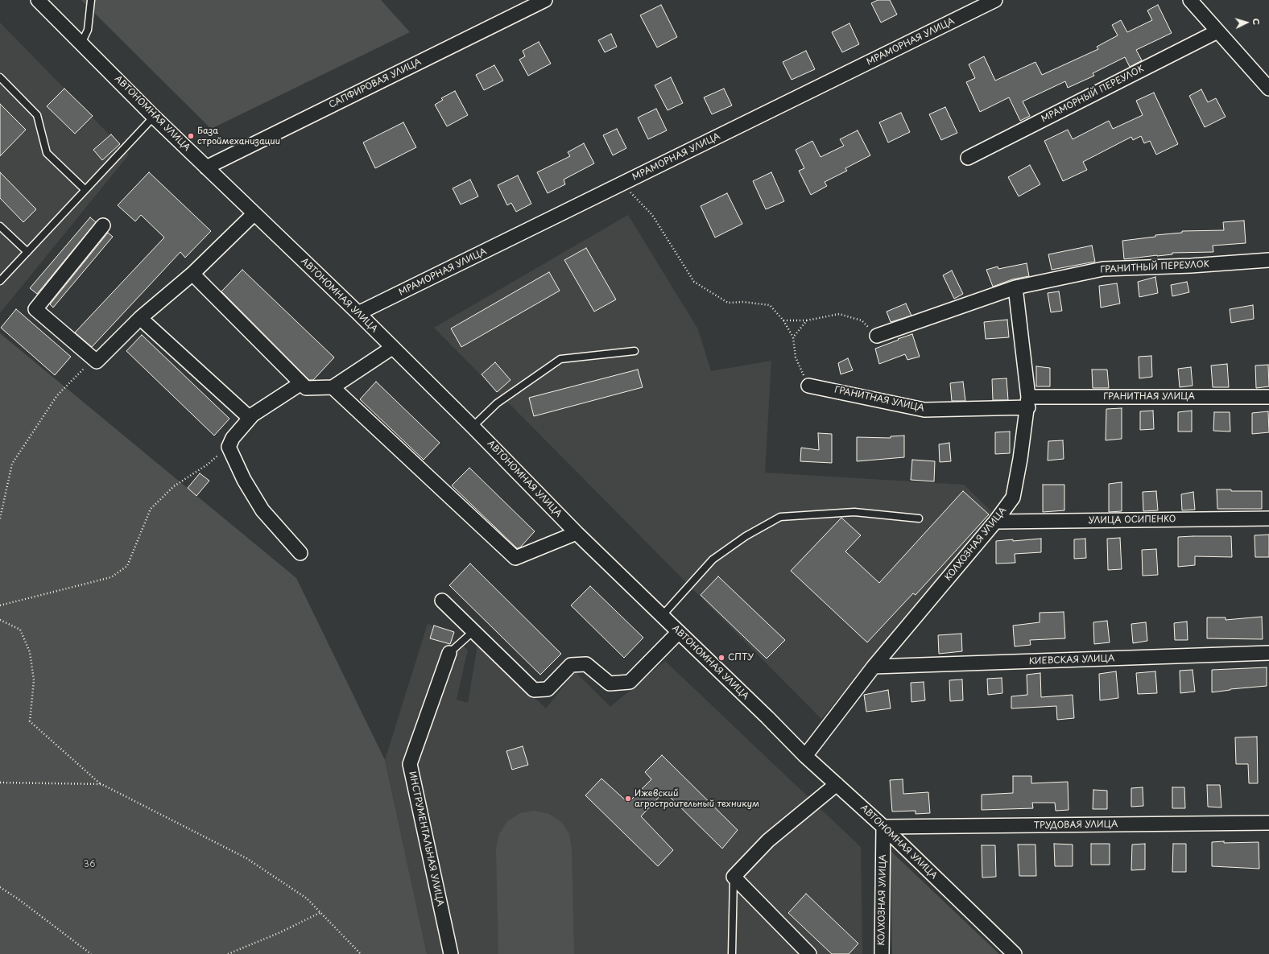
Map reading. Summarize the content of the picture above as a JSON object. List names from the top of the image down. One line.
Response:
{"streets":{"street":["МРАМОРНАЯ УЛИЦА","САПФИРОВАЯ УЛИЦА","МРАМОРНЫЙ ПЕРЕУЛОК","АВТОНОМНАЯ УЛИЦА","ГРАНИТНЫЙ ПЕРЕУЛОК","ГРАНИТНАЯ УЛИЦА","УЛИЦА ОСИПЕНКО","КОЛХОЗНАЯ УЛИЦА","КИЕВСКАЯ УЛИЦА","ТРУДОВАЯ УЛИЦА","ИНСТРУМЕНТАЛЬНАЯ УЛИЦА"]},"crossings":[["МРАМОРНАЯ УЛИЦА","АВТОНОМНАЯ УЛИЦА"],["САПФИРОВАЯ УЛИЦА","АВТОНОМНАЯ УЛИЦА"],["АВТОНОМНАЯ УЛИЦА","КОЛХОЗНАЯ УЛИЦА"],["АВТОНОМНАЯ УЛИЦА","ТРУДОВАЯ УЛИЦА"],["ГРАНИТНЫЙ ПЕРЕУЛОК","КОЛХОЗНАЯ УЛИЦА"],["ГРАНИТНАЯ УЛИЦА","КОЛХОЗНАЯ УЛИЦА"],["УЛИЦА ОСИПЕНКО","КОЛХОЗНАЯ УЛИЦА"],["КОЛХОЗНАЯ УЛИЦА","КИЕВСКАЯ УЛИЦА"],["КОЛХОЗНАЯ УЛИЦА","ТРУДОВАЯ УЛИЦА"]],"parks":["36"],"places":["База строймеханизации","СПТУ","Ижевский агростроительный техникум"],"north":"right"}
